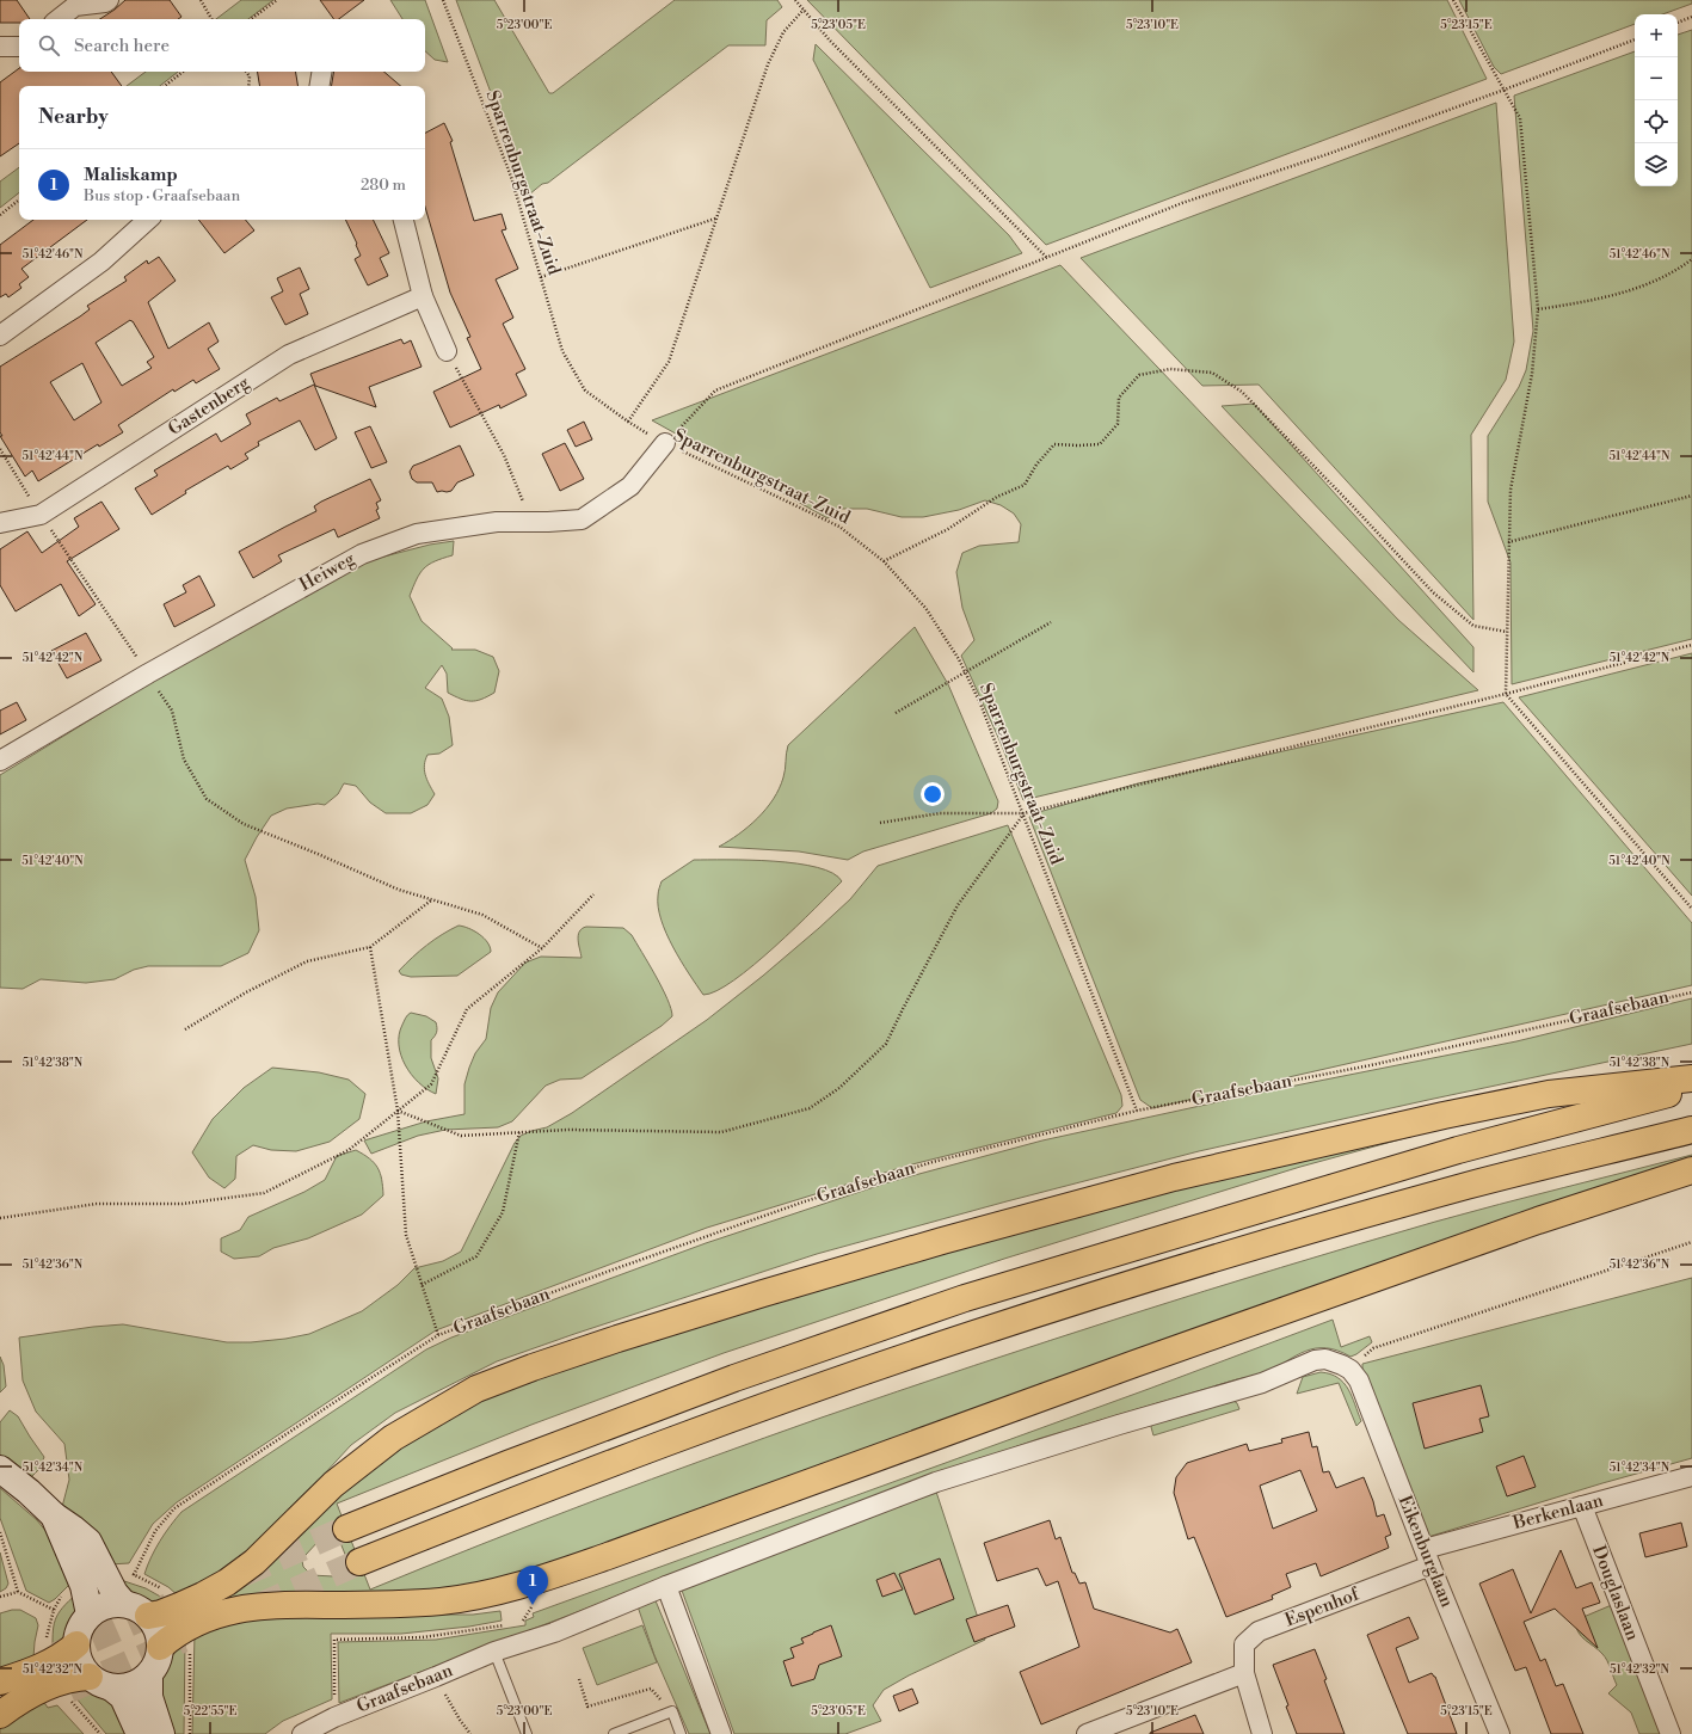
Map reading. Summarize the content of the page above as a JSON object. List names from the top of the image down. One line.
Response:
{"streets":{"street":["Gastenberg","Heiweg","Graafsebaan","Berkenlaan","Eikenburglaan","Douglaslaan","Espenhof"],"path":["Sparrenburgstraat-Zuid"]},"crossings":[["Sparrenburgstraat-Zuid","Heiweg"],["Sparrenburgstraat-Zuid","Graafsebaan"],["Graafsebaan","Eikenburglaan"],["Berkenlaan","Eikenburglaan"],["Berkenlaan","Douglaslaan"],["Berkenlaan","Espenhof"],["Eikenburglaan","Espenhof"]],"page":{"map_buttons":["+","−"],"search":"Search here","heading":"Nearby","list":[{"mark":"1","name":"Maliskamp","note":"Bus stop · Graafsebaan","value":"280 m"}],"pins":"1"},"coordinates":["5°23'00\"E","5°23'05\"E","5°23'10\"E","5°23'15\"E","51°42'46\"N","51°42'44\"N","51°42'42\"N","51°42'40\"N","51°42'38\"N","51°42'36\"N","51°42'34\"N","51°42'32\"N","5°22'55\"E"]}
